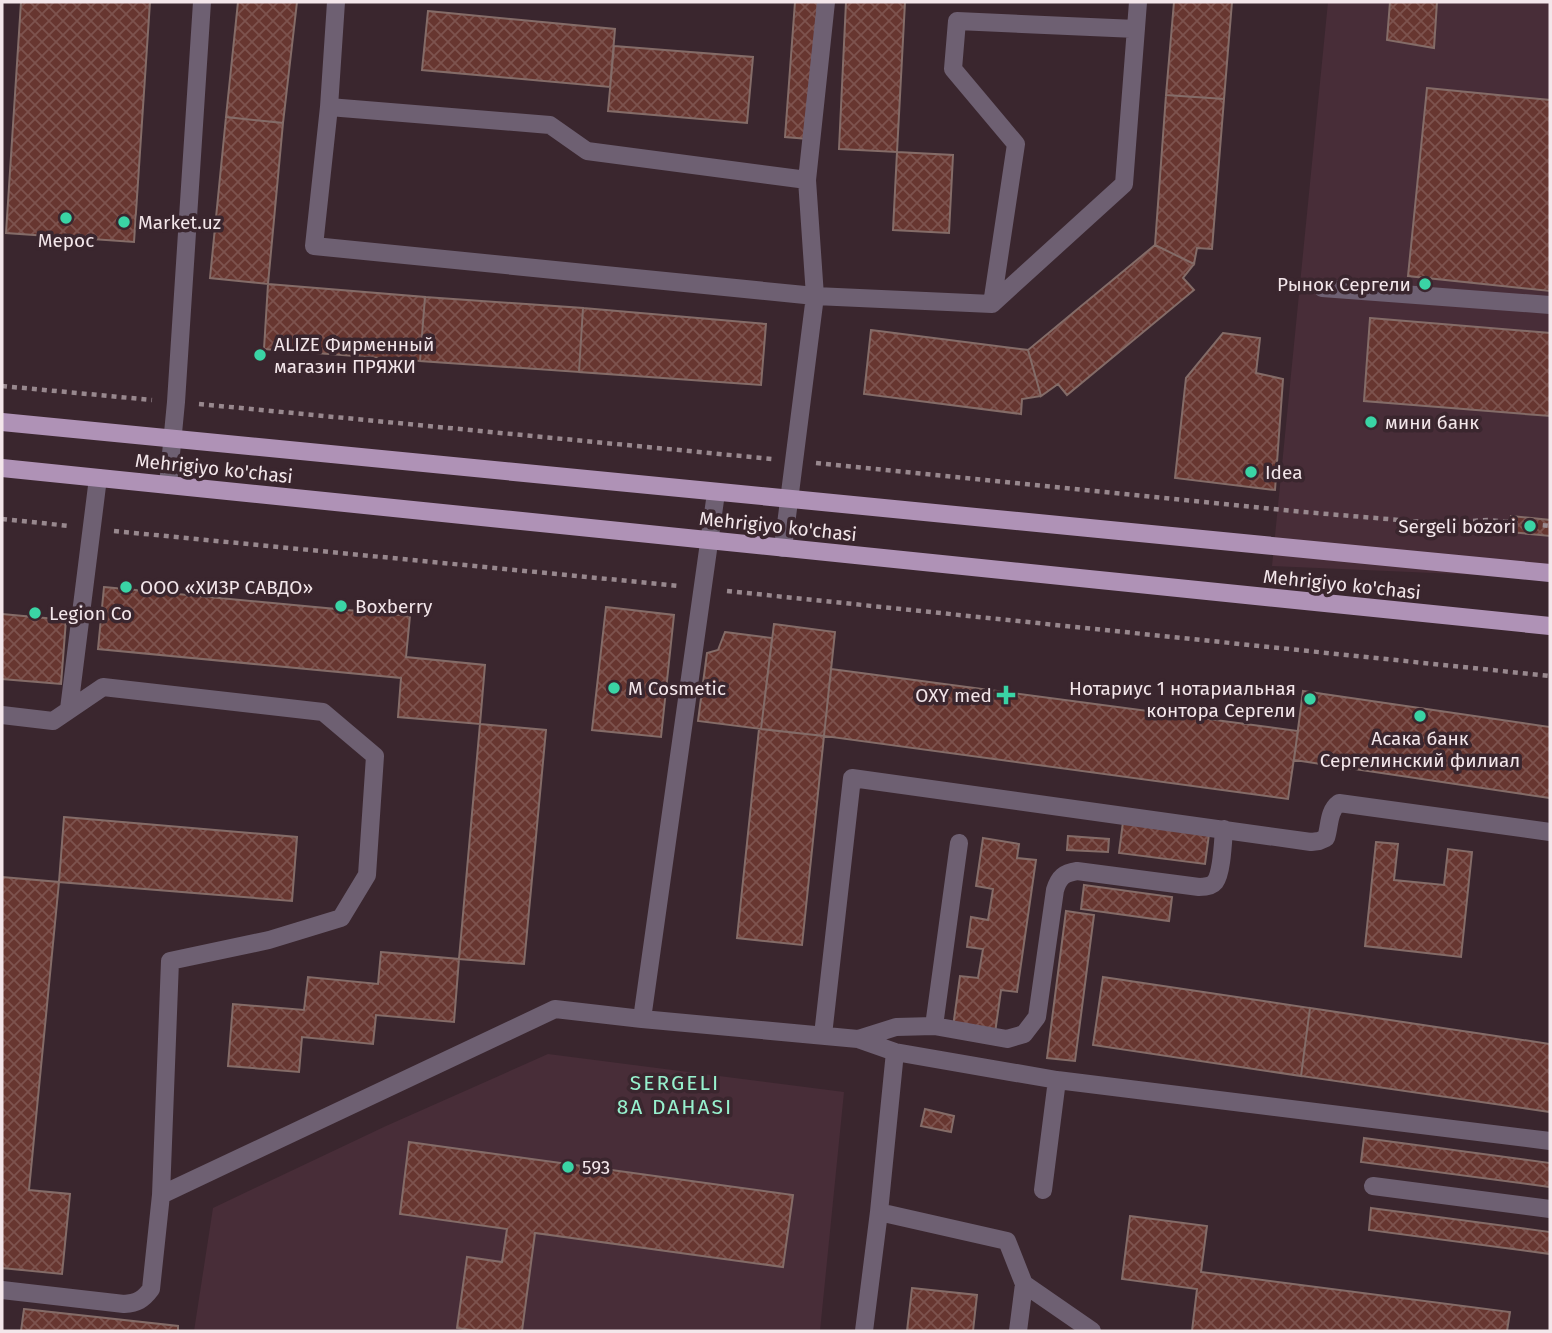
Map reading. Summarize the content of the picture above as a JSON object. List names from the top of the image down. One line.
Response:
{"streets":{"main road":["Mehrigiyo ko'chasi"]},"districts":["SERGELI 8A DAHASI"],"places":{"other":["Мерос","Market.uz","Рынок Сергели","ALIZE Фирменный магазин ПРЯЖИ","мини банк","Idea","Sergeli bozori","ООО «ХИЗР САВДО»","Boxberry","Legion Co","M Cosmetic","Нотариус 1 нотариальная контора Сергели","Асака банк Сергелинский филиал","593"],"health":["OXY med"]}}
